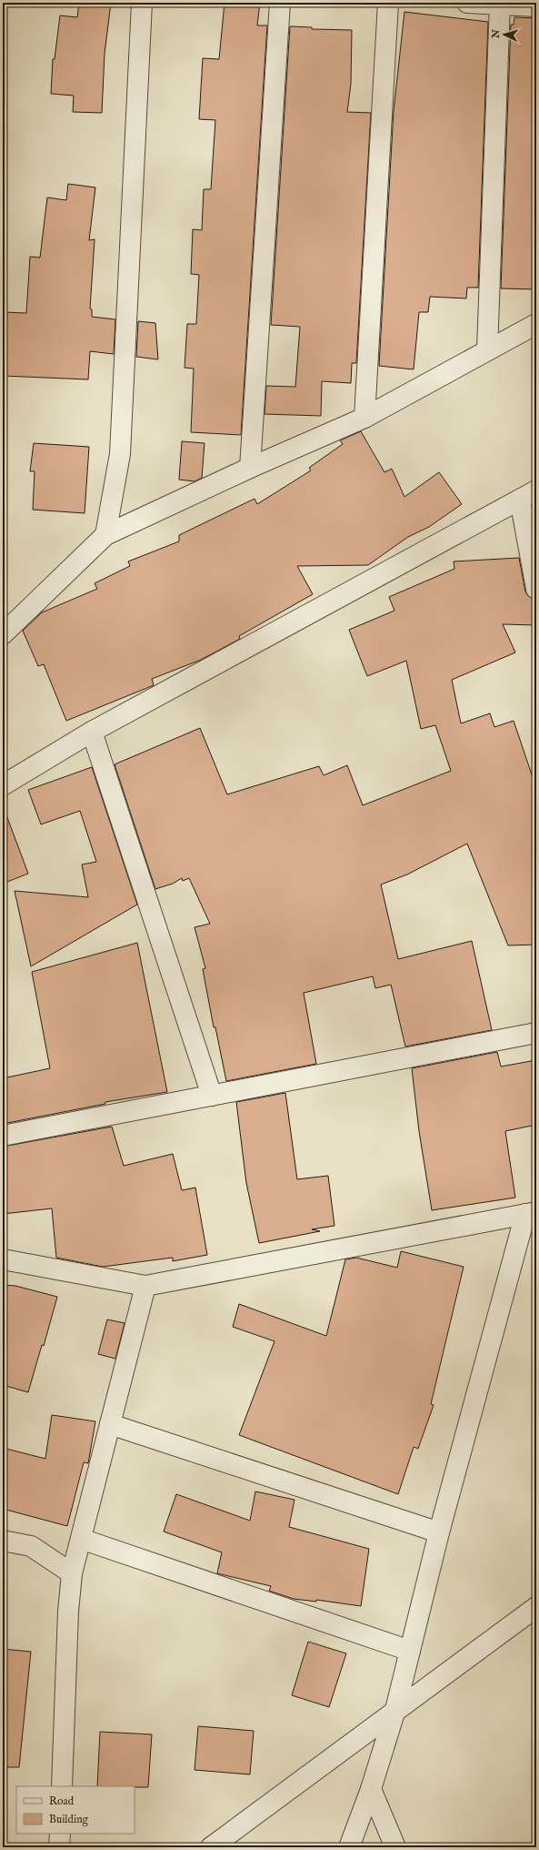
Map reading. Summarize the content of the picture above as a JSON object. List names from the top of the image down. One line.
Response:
{"legend":["Road","Building"],"north":"left"}
